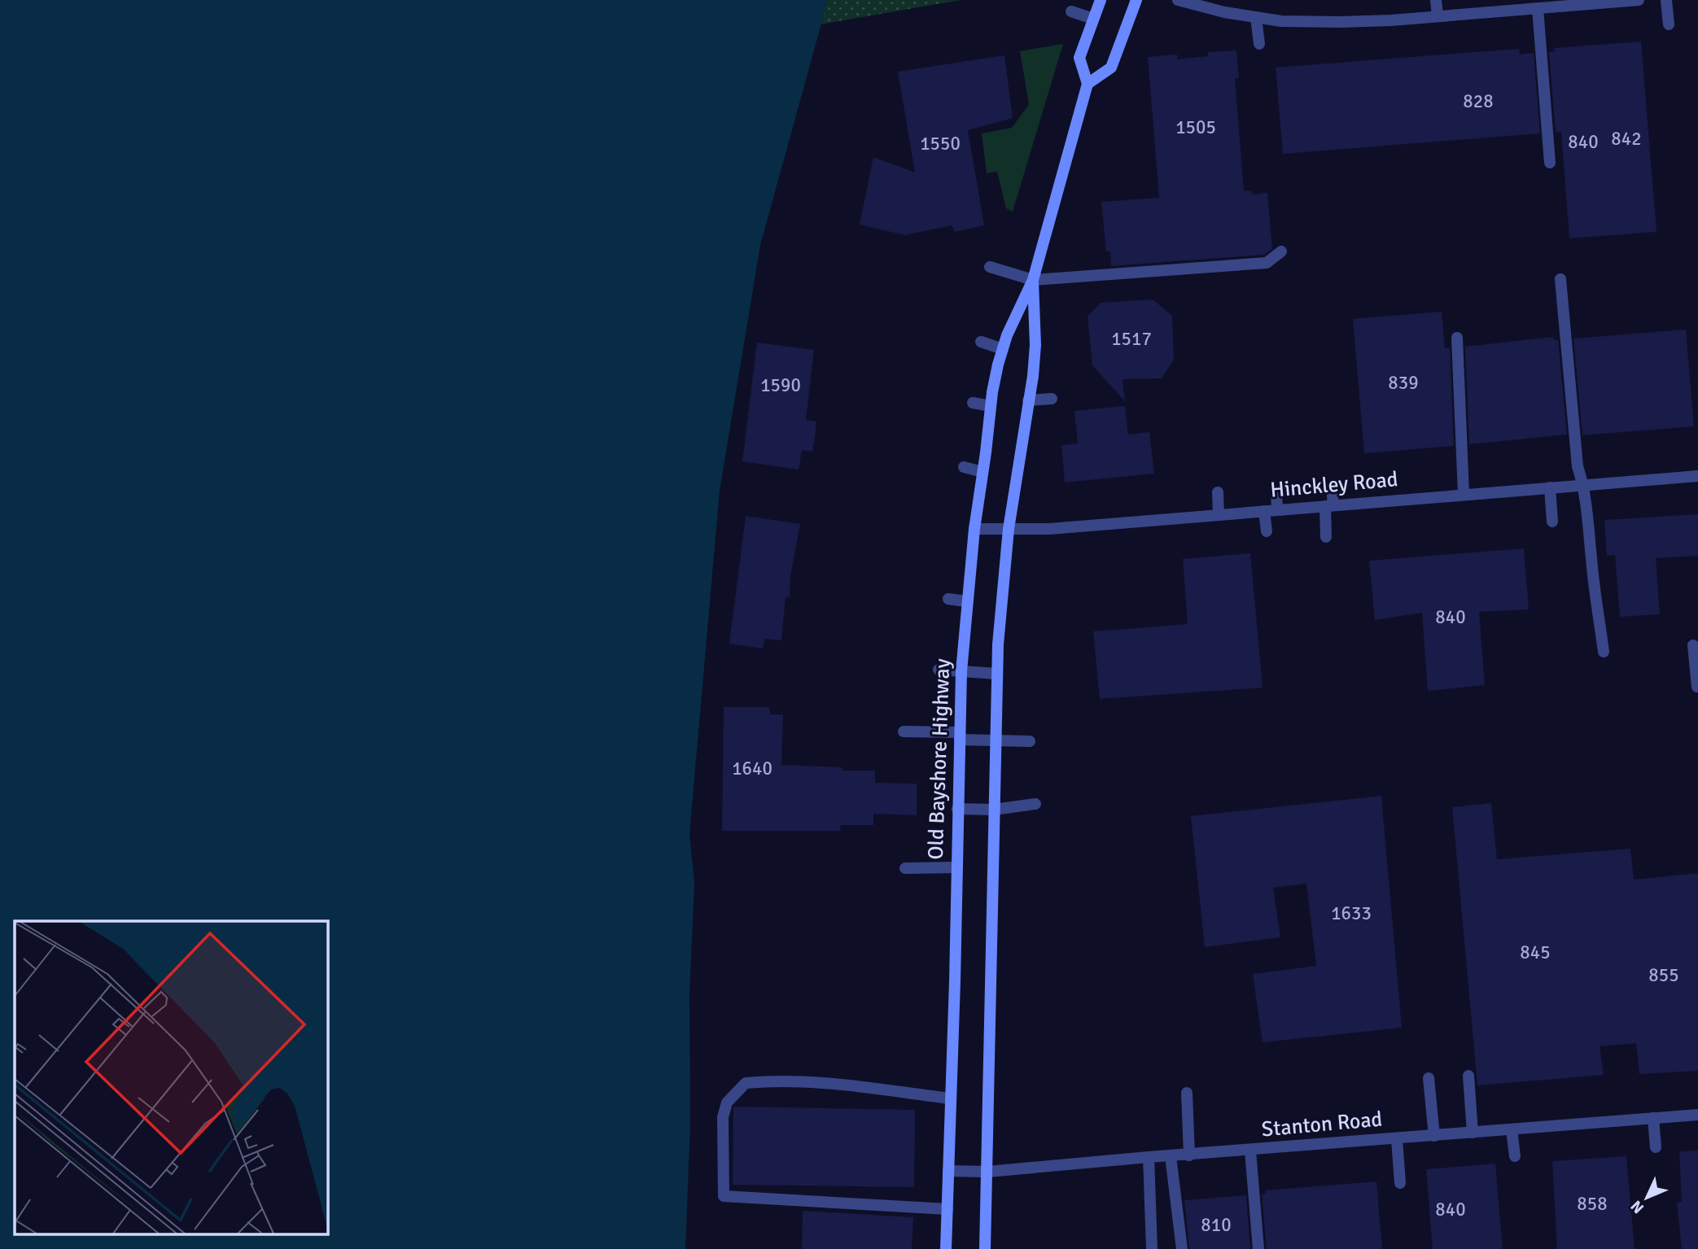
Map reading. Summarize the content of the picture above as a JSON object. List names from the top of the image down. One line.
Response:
{"streets":{"main road":["Old Bayshore Highway"],"street":["Hinckley Road","Stanton Road"]},"crossings":[["Hinckley Road","Old Bayshore Highway"],["Old Bayshore Highway","Stanton Road"]],"house_numbers":["828","1505","842","840","1550","1517","839","1590","840","1640","1633","845","855","858","840","810"],"north":"bottom left"}
